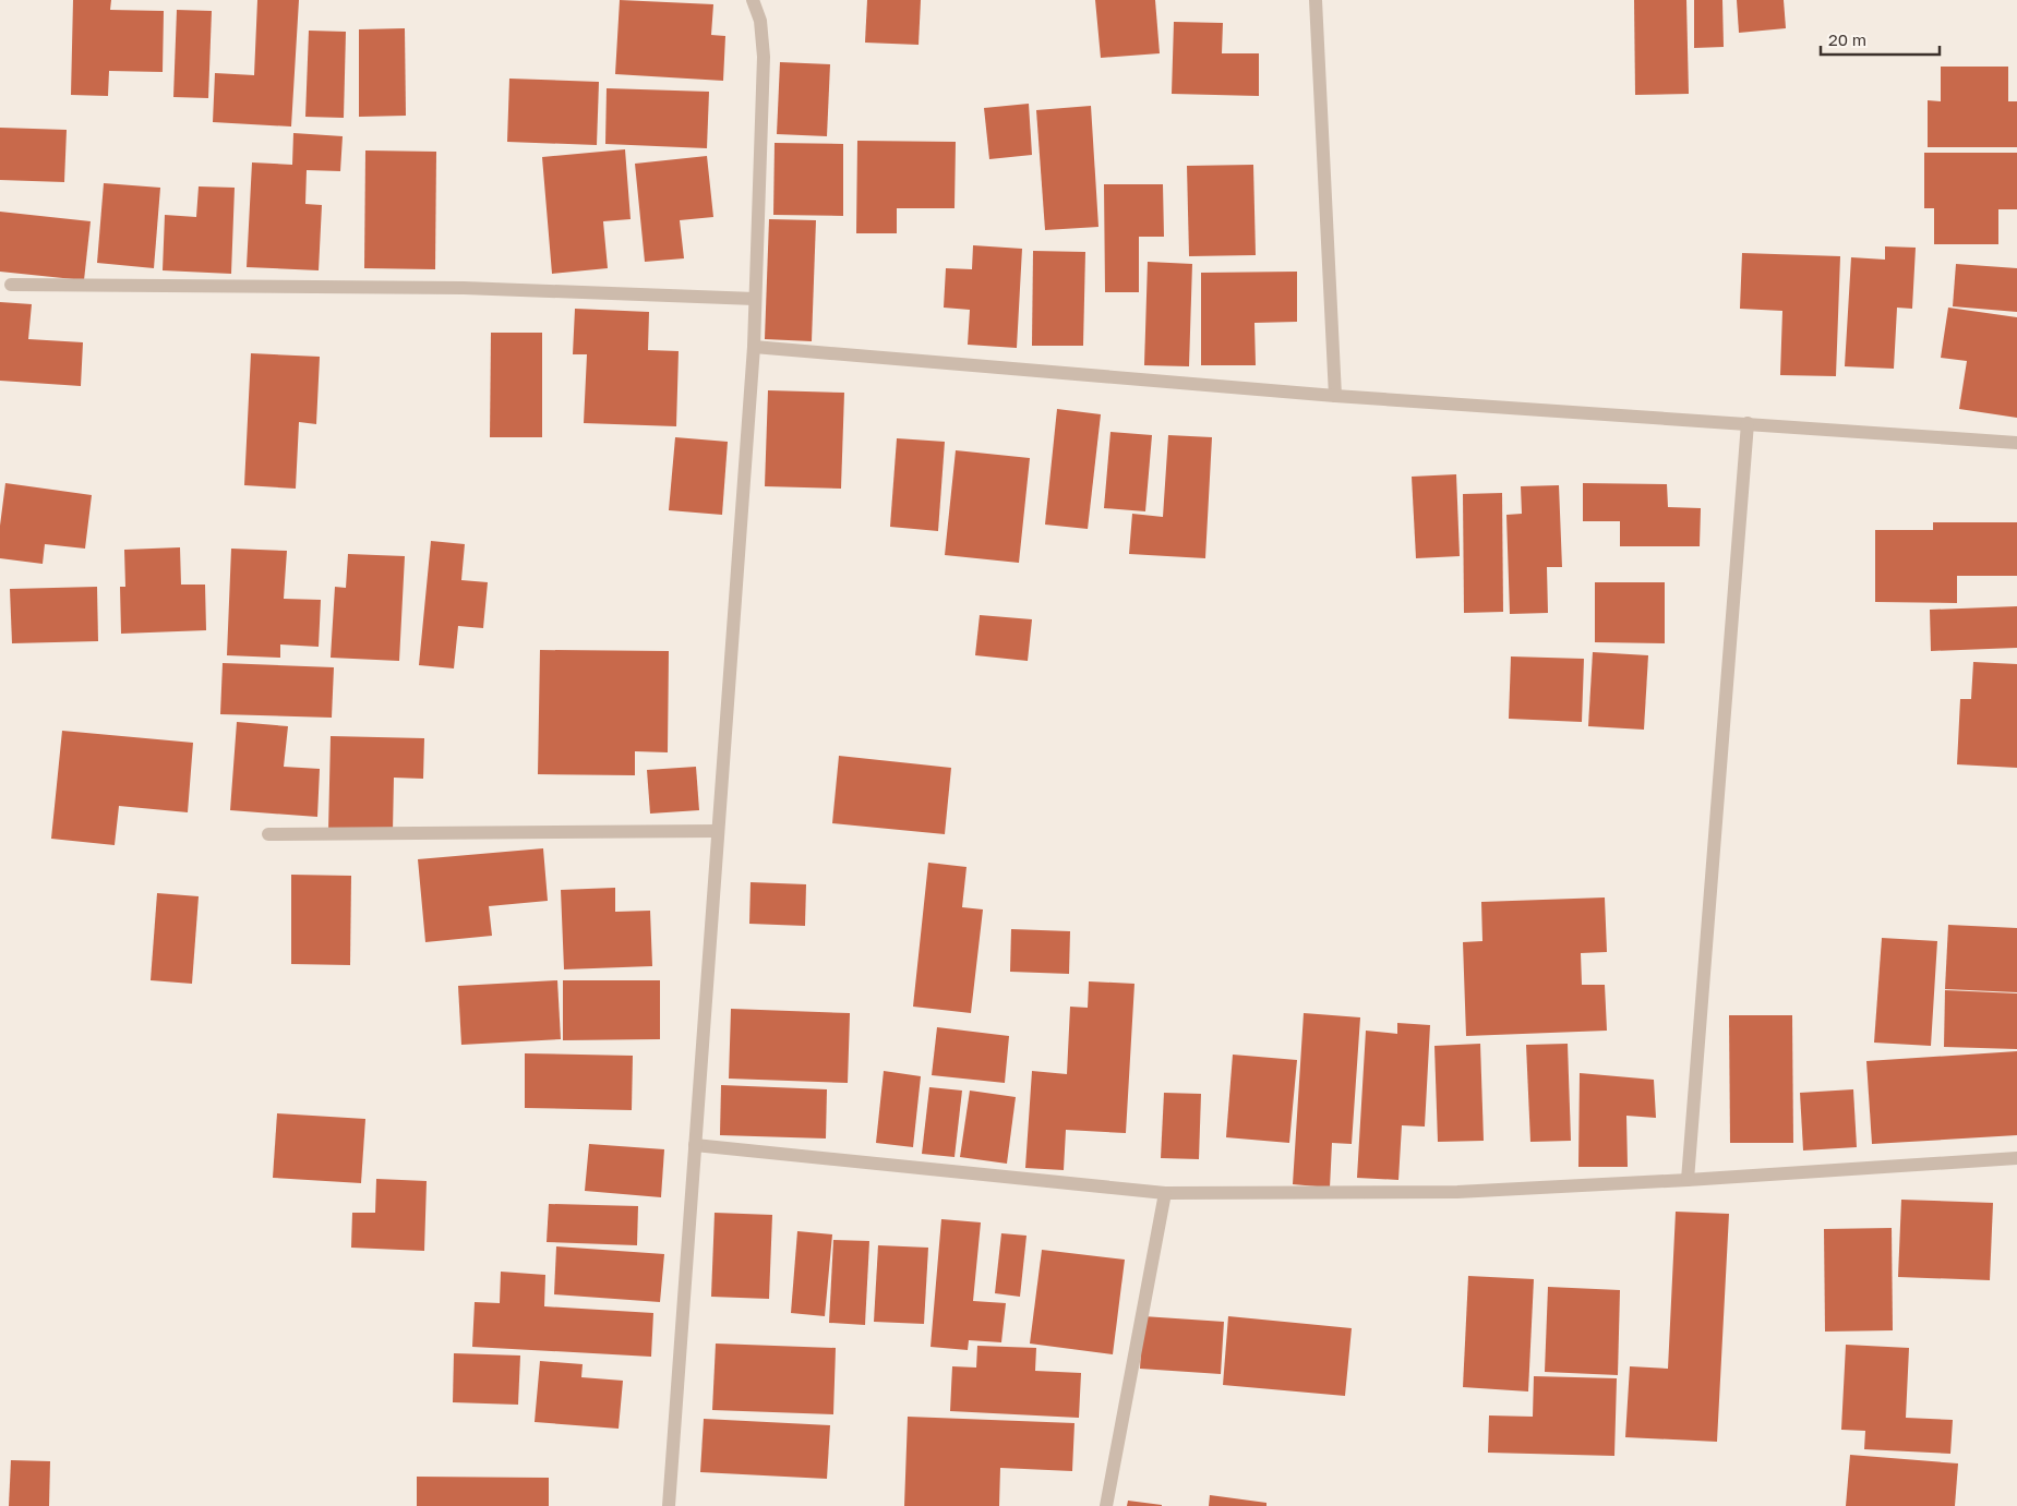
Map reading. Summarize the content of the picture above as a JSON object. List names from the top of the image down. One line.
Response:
{"scale_bar":"20 m"}
